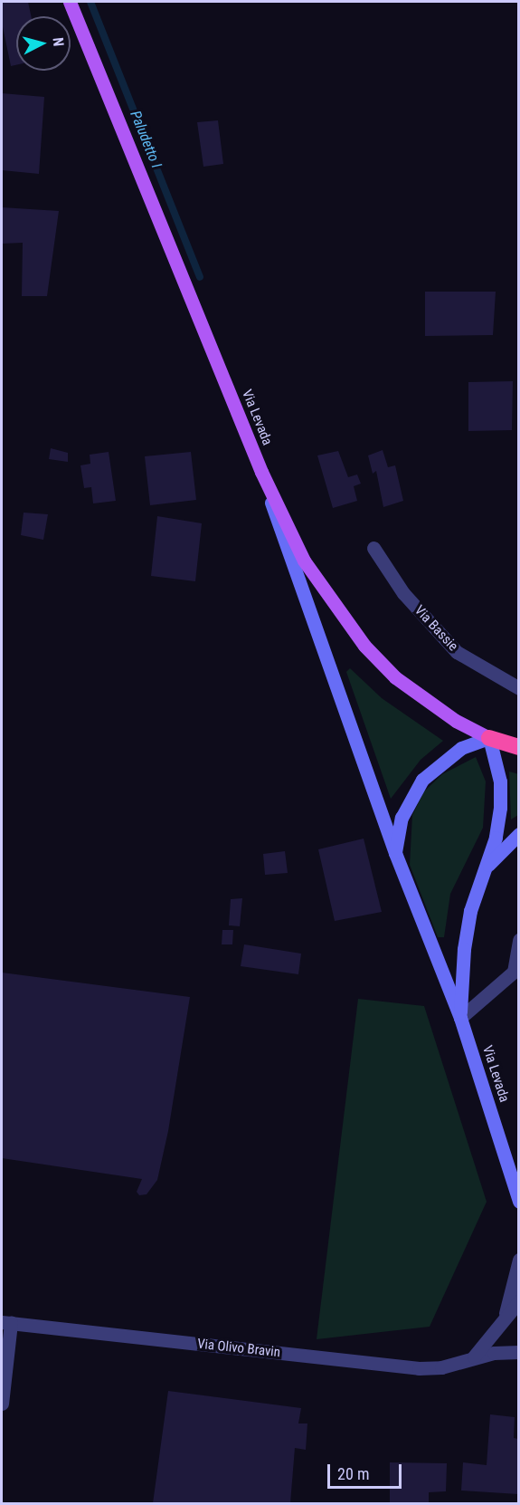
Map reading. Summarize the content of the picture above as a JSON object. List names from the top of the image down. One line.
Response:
{"streets":{"main road":["Via Levada"],"street":["Via Bassie","Via Olivo Bravin"]},"water":["Paludetto I"],"scale_bar":"20 m","north":"right"}
